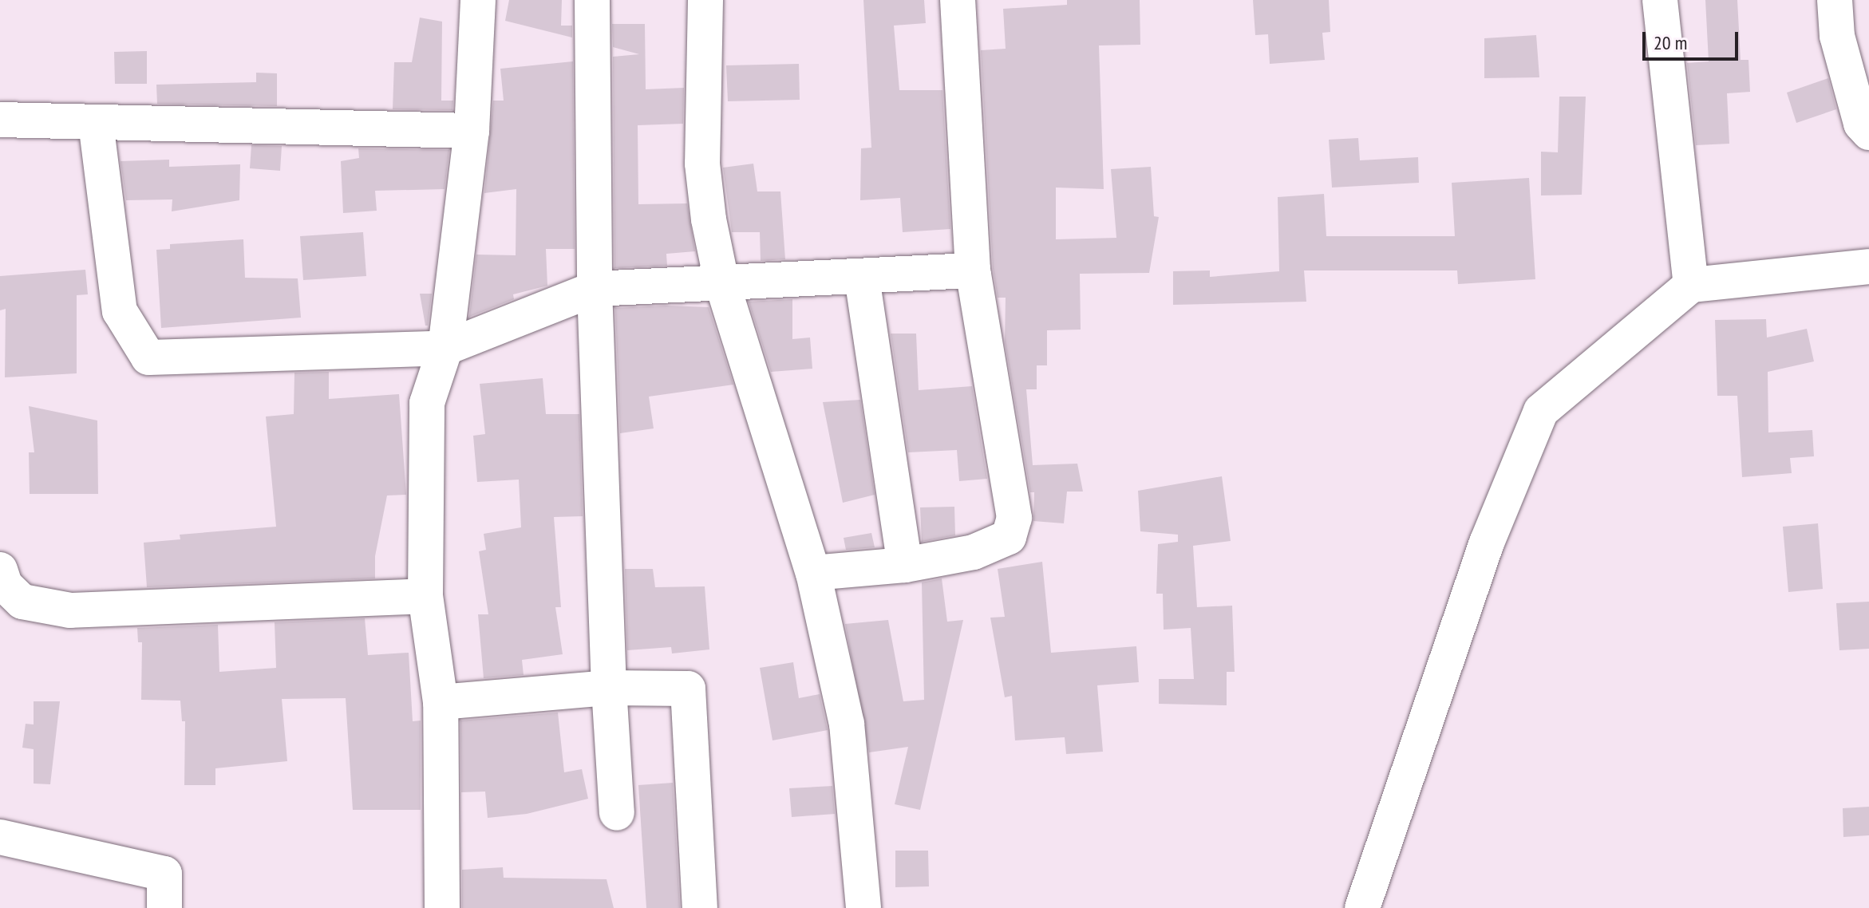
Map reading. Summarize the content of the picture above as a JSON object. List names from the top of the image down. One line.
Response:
{"scale_bar":"20 m"}
